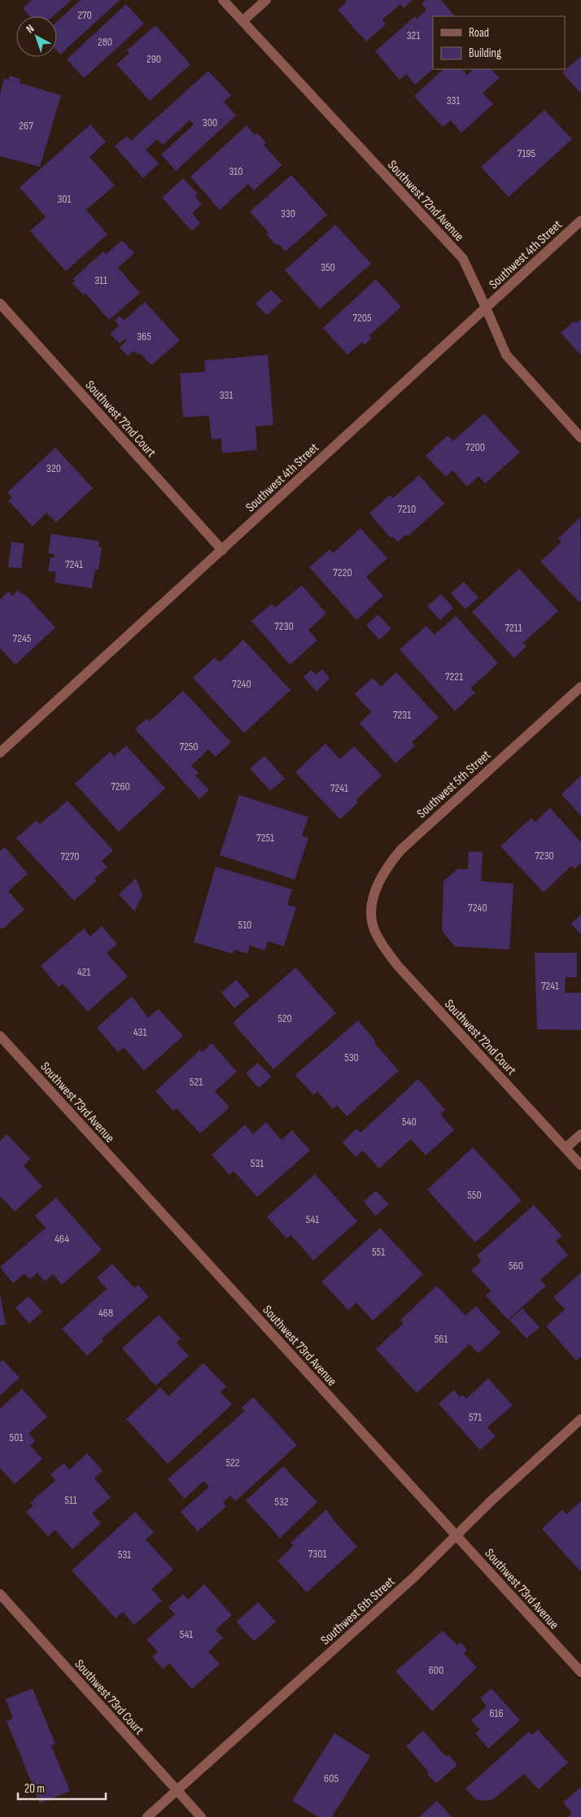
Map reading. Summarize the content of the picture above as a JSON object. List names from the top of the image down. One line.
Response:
{"streets":{"street":["Southwest 72nd Avenue","Southwest 4th Street","Southwest 72nd Court","Southwest 5th Street","Southwest 73rd Avenue","Southwest 6th Street","Southwest 73rd Court"]},"crossings":[["Southwest 72nd Avenue","Southwest 4th Street"],["Southwest 4th Street","Southwest 72nd Court"],["Southwest 72nd Court","Southwest 5th Street"],["Southwest 73rd Avenue","Southwest 6th Street"],["Southwest 6th Street","Southwest 73rd Court"]],"house_numbers":["270","321","280","290","331","300","267","7195","310","301","330","350","311","7205","365","331","7200","320","7210","7241","7220","7230","7211","7245","7221","7240","7231","7250","7260","7241","7251","7230","7270","7240","510","421","7241","520","431","530","521","540","531","550","541","464","551","560","468","561","571","501","522","511","532","7301","531","541","600","616","605"],"legend":["Road","Building"],"scale_bar":"20 m","north":"top left"}
